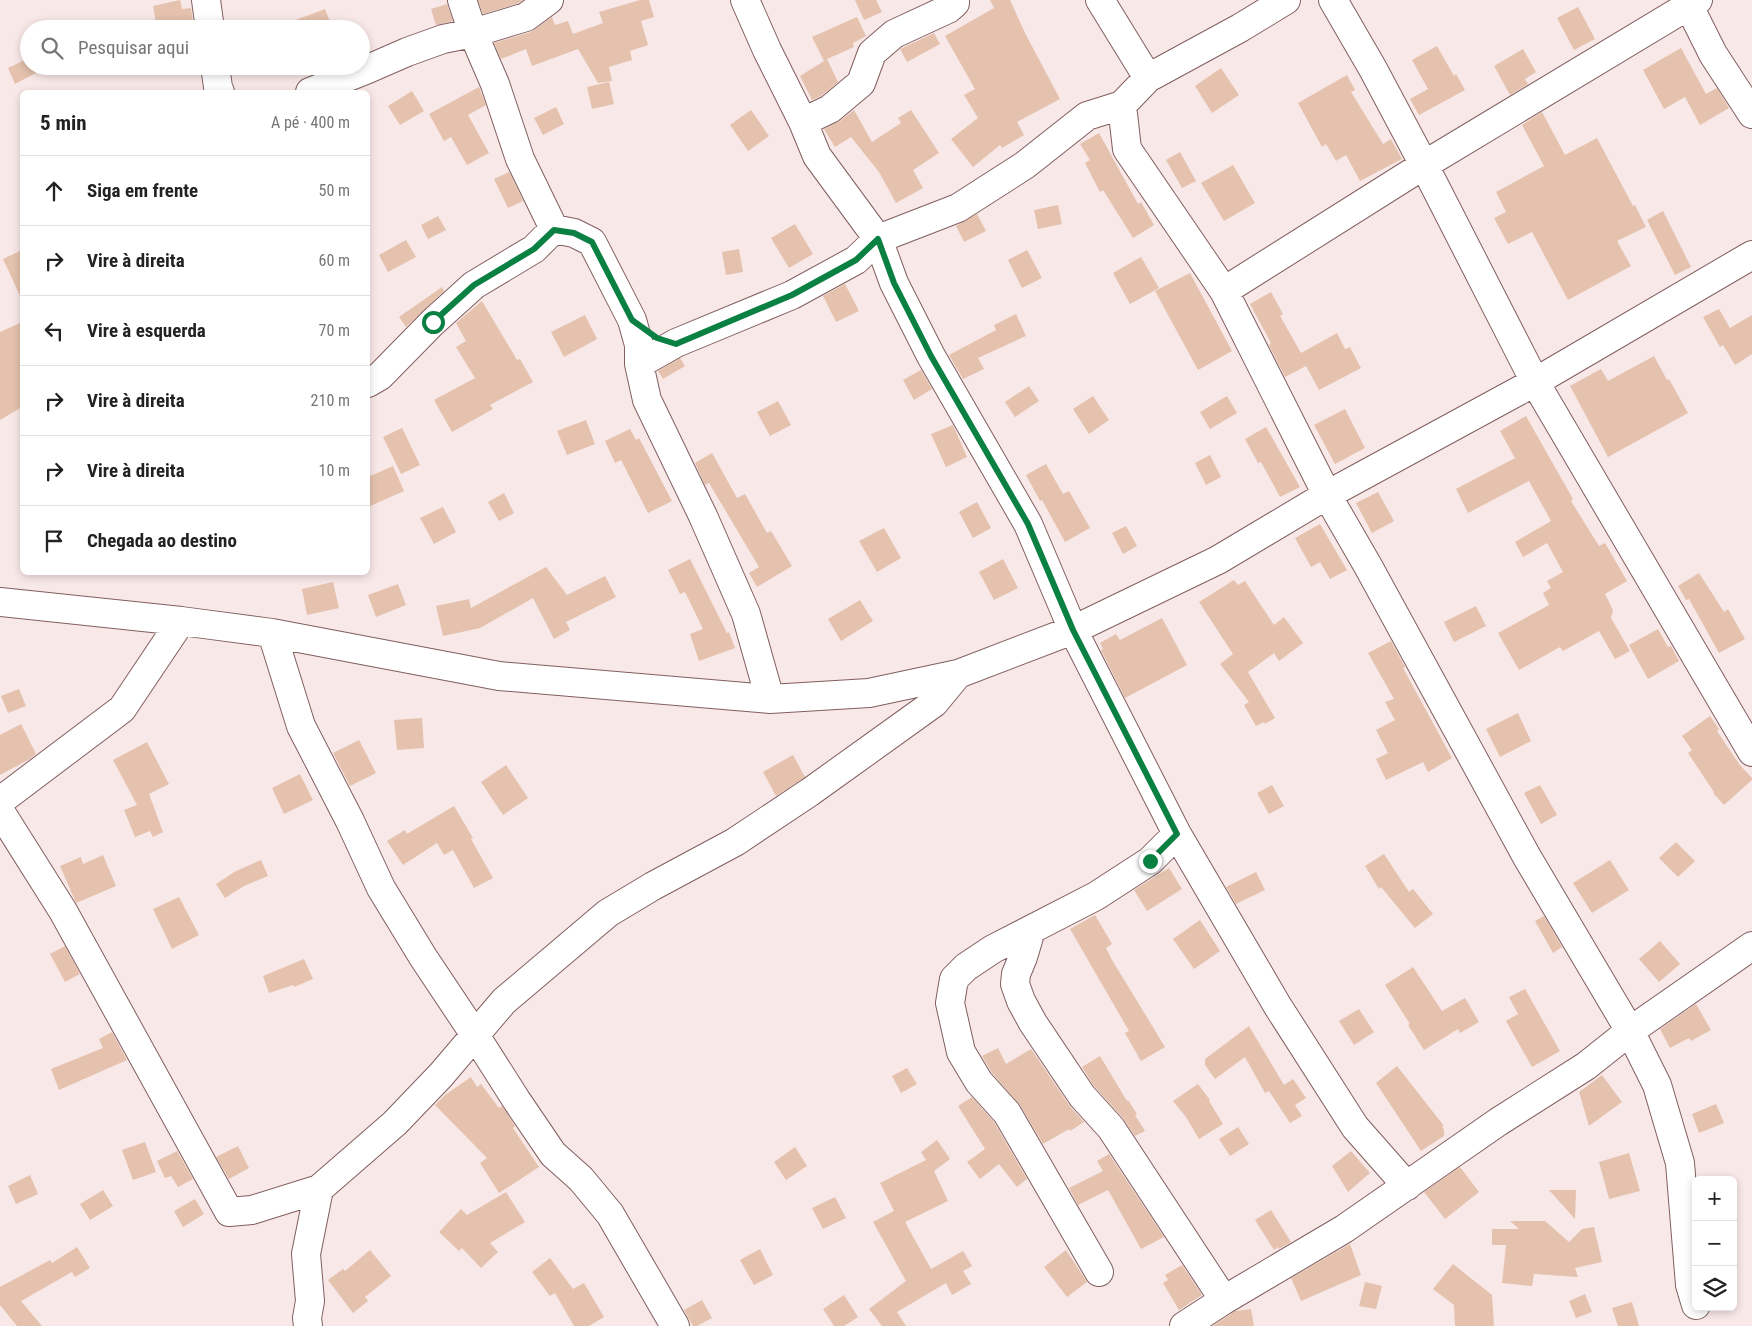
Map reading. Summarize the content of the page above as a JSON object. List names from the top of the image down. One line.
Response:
{"page":{"search":"Pesquisar aqui","heading":["5 min","A pé · 400 m"],"list":[["Siga em frente","50 m"],["Vire à direita","60 m"],["Vire à esquerda","70 m"],["Vire à direita","210 m"],["Vire à direita","10 m"],"Chegada ao destino"],"map_buttons":["+","−"]}}
